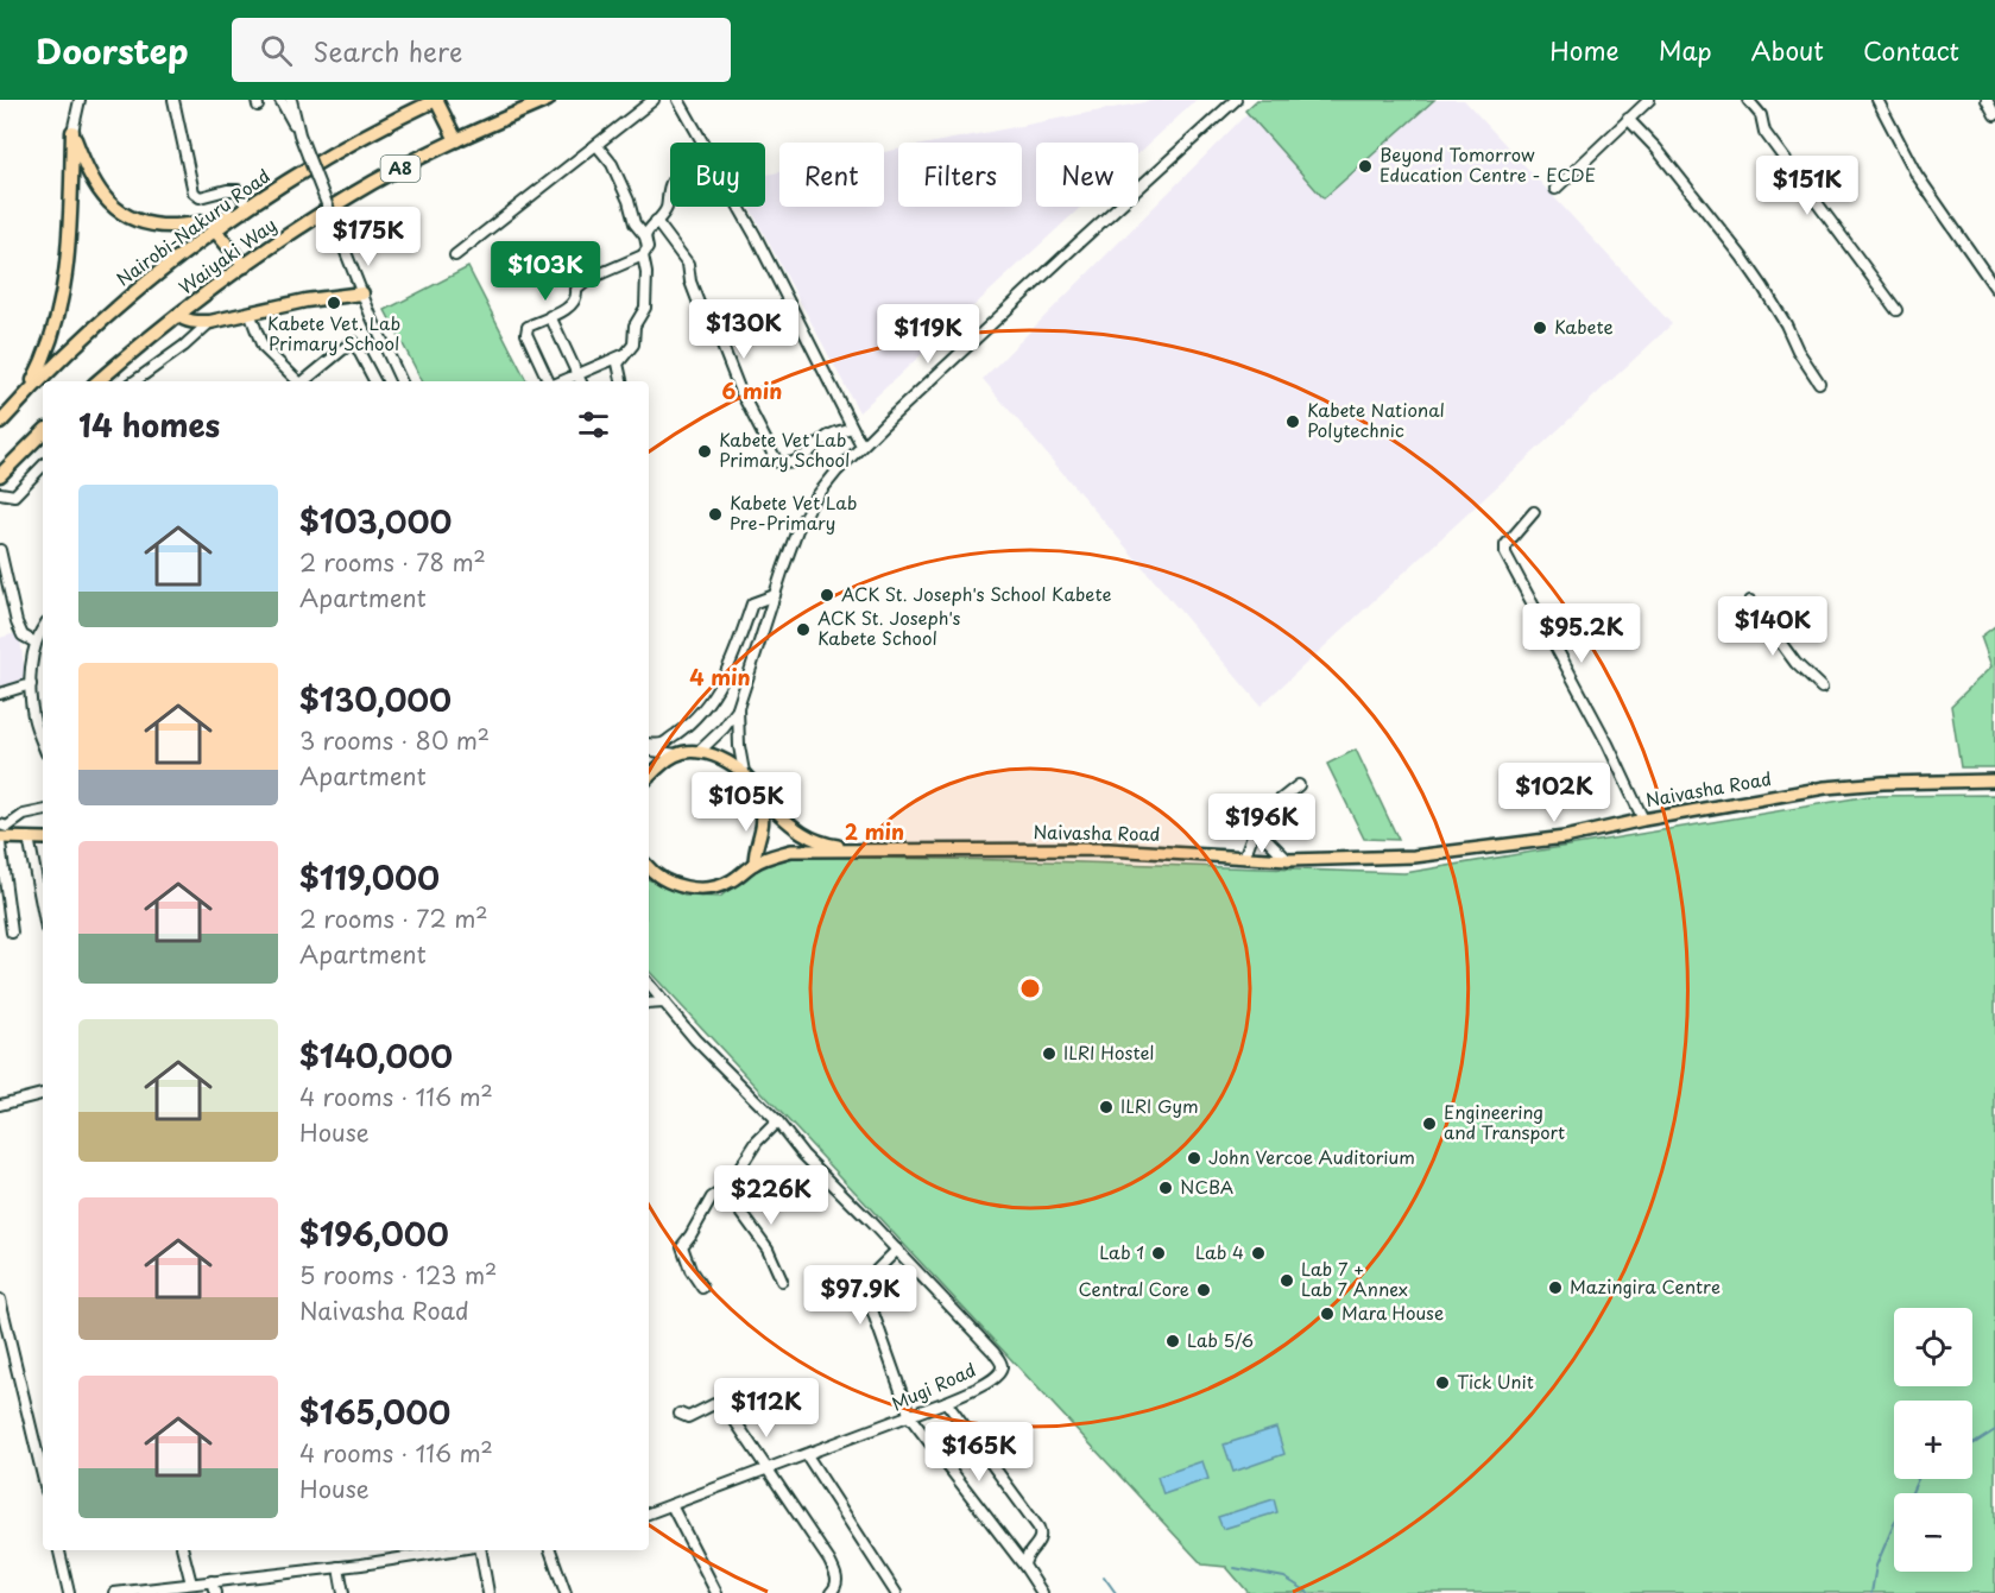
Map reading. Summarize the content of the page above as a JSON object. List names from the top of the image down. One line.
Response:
{"streets":{"highway":["A8","Nairobi-Nakuru Road","Waiyaki Way"],"main road":["Naivasha Road"],"street":["Mugi Road"]},"places":["Beyond Tomorrow Education Centre - ECDE","Kabete Vet. Lab Primary School","Kabete","Kabete National Polytechnic","Kabete Vet Lab Primary School","Kabete Vet Lab Pre-Primary","ACK St. Joseph's School Kabete","ACK St. Joseph's Kabete School","ILRI Hostel","ILRI Gym","Engineering and Transport","John Vercoe Auditorium","NCBA","Lab 1","Lab 4","Lab 7 + Lab 7 Annex","Mazingira Centre","Central Core","Mara House","Lab 5/6","Tick Unit"],"page":{"header":"Doorstep","search":"Search here","nav":["Home","Map","About","Contact"],"chip":["Buy","Rent","Filters","New"],"price":["$151K","$175K","$103K","$130K","$119K","$140K","$95.2K","$102K","$105K","$196K","$226K","$97.9K","$112K","$165K"],"heading":"14 homes","list":[{"name":"$103,000","note":"2 rooms · 78 m² · Apartment"},{"name":"$130,000","note":"3 rooms · 80 m² · Apartment"},{"name":"$119,000","note":"2 rooms · 72 m² · Apartment"},{"name":"$140,000","note":"4 rooms · 116 m² · House"},{"name":"$196,000","note":"5 rooms · 123 m² · Naivasha Road"},{"name":"$165,000","note":"4 rooms · 116 m² · House"}],"map_buttons":["+","−"]},"rings":["6 min","4 min","2 min"]}
